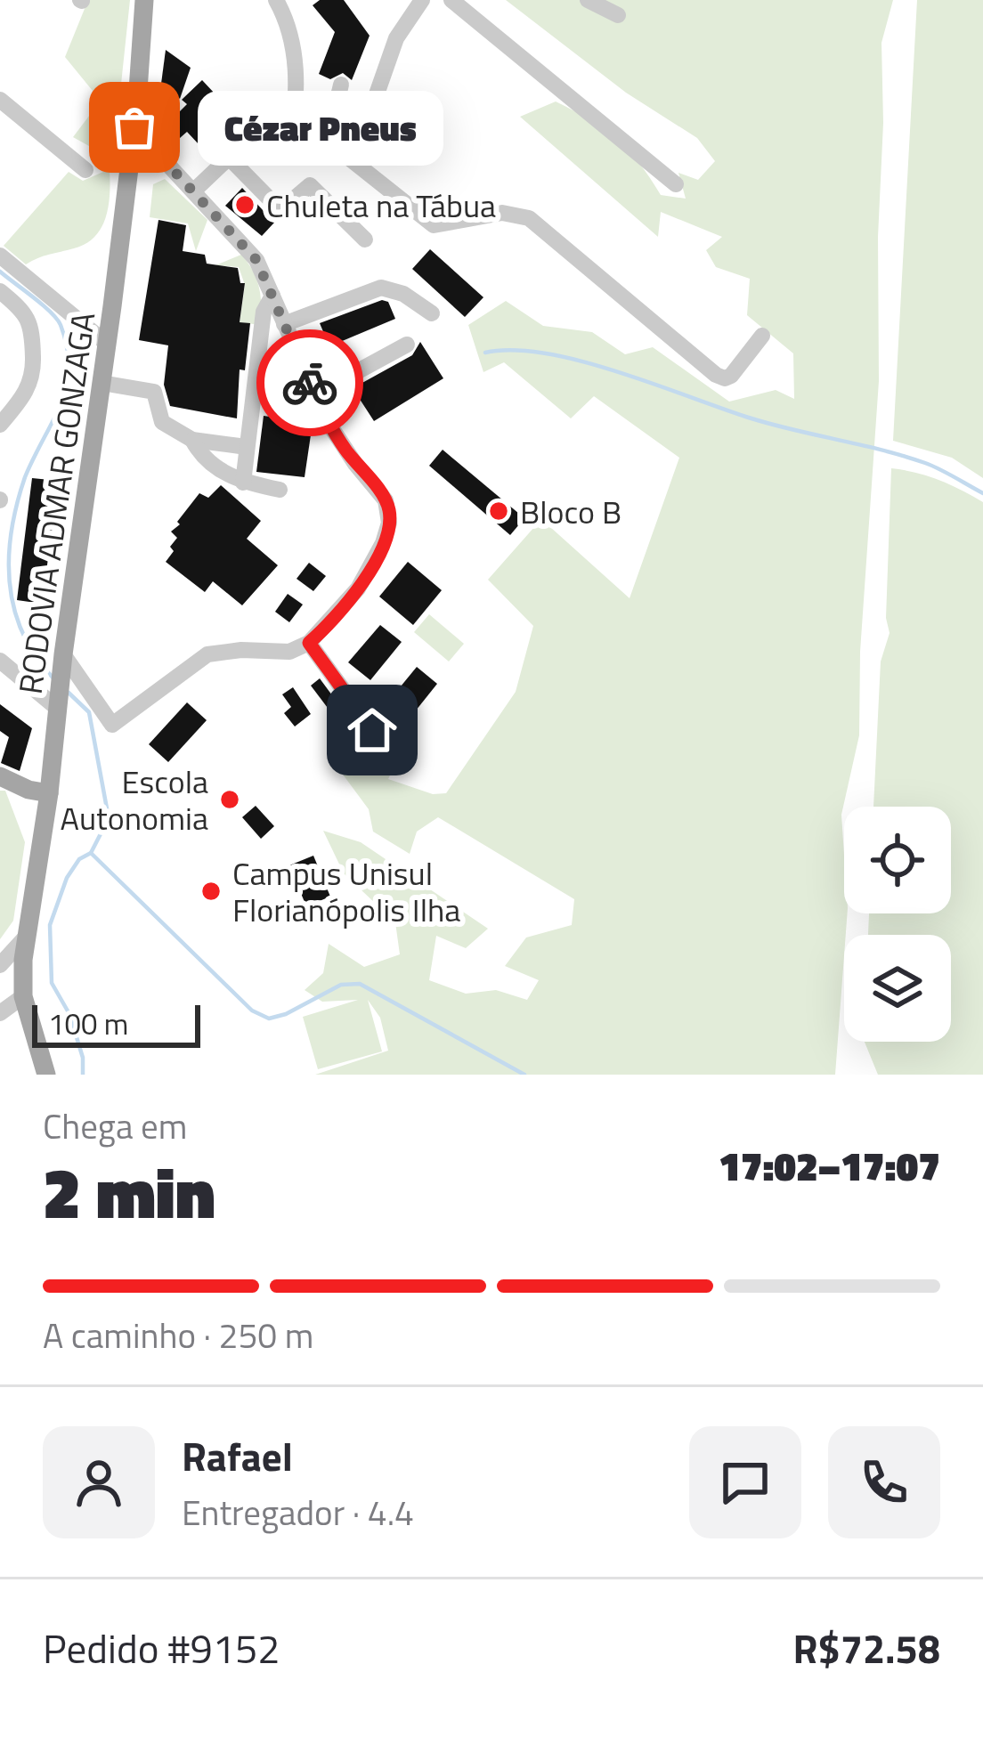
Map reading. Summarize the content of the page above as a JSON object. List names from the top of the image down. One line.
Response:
{"streets":{"main road":["RODOVIA ADMAR GONZAGA"]},"places":["Cézar Pneus","Chuleta na Tábua","Bloco B","Escola Autonomia","Campus Unisul Florianópolis Ilha"],"scale_bar":"100 m","page":{"bubble":"Cézar Pneus","scale":"100 m","heading":["2 min","Chega em","17:02–17:07"],"panel":["Rafael","Entregador · 4.4","Pedido #9152","R$72.58"],"bar":"A caminho · 250 m"}}
